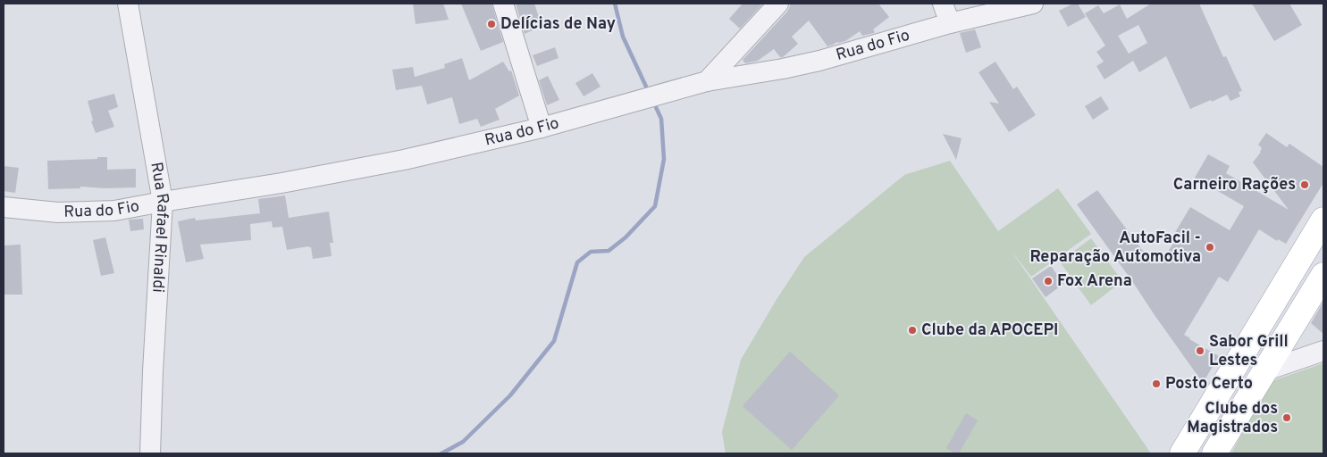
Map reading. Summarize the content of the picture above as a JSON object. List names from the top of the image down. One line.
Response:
{"streets":{"street":["Rua do Fio","Rua Rafael Rinaldi"]},"crossings":[["Rua do Fio","Rua Rafael Rinaldi"]],"places":["Delícias de Nay","Carneiro Rações","AutoFacil - Reparação Automotiva","Fox Arena","Clube da APOCEPI","Sabor Grill Lestes","Posto Certo","Clube dos Magistrados"]}
